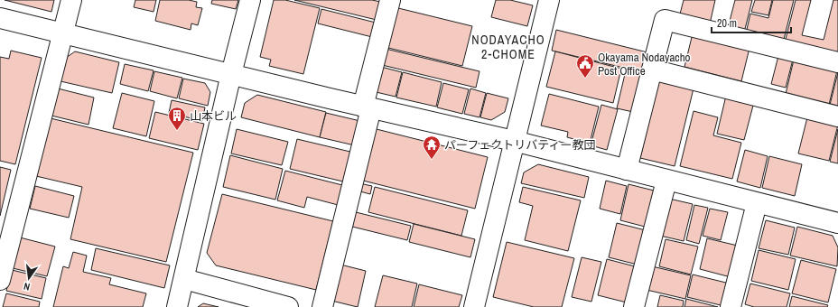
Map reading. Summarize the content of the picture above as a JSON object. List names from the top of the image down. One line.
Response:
{"districts":["NODAYACHO 2-CHOME"],"places":{"public building":["Okayama Nodayacho Post Office"],"building":["山本ビル"],"temple":["パーフェクトリバティー教団"]},"scale_bar":"20 m","north":"bottom"}
